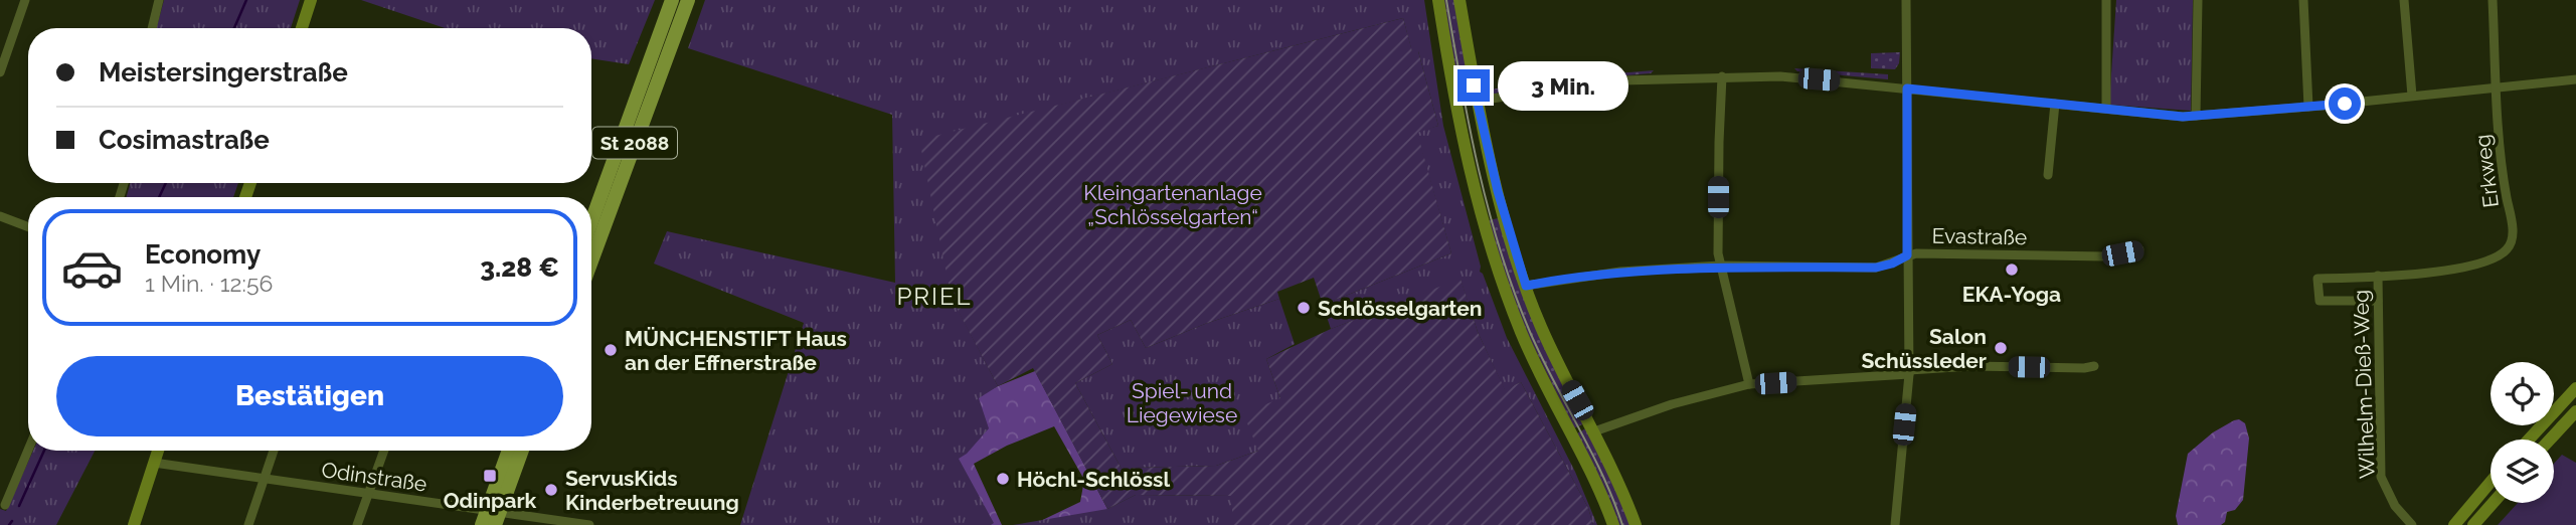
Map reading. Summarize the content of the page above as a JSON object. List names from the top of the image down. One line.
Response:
{"streets":{"main road":["St 2088"],"street":["Erkweg","Evastraße","Wilhelm-Dieß-Weg","Odinstraße"]},"crossings":[["Erkweg","Wilhelm-Dieß-Weg"]],"districts":["PRIEL"],"parks":["Kleingartenanlage „Schlösselgarten“","Spiel- und Liegewiese"],"places":{"other":["EKA-Yoga","Schlösselgarten","Salon Schüssleder","MÜNCHENSTIFT Haus an der Effnerstraße","Höchl-Schlössl","ServusKids Kinderbetreuung"],"transit":["Odinpark"]},"page":{"banner":["Meistersingerstraße","Cosimastraße"],"bubble":"3 Min.","list":[{"name":"Economy","note":"1 Min. · 12:56","value":"3.28 €"}],"buttons":"Bestätigen"}}
